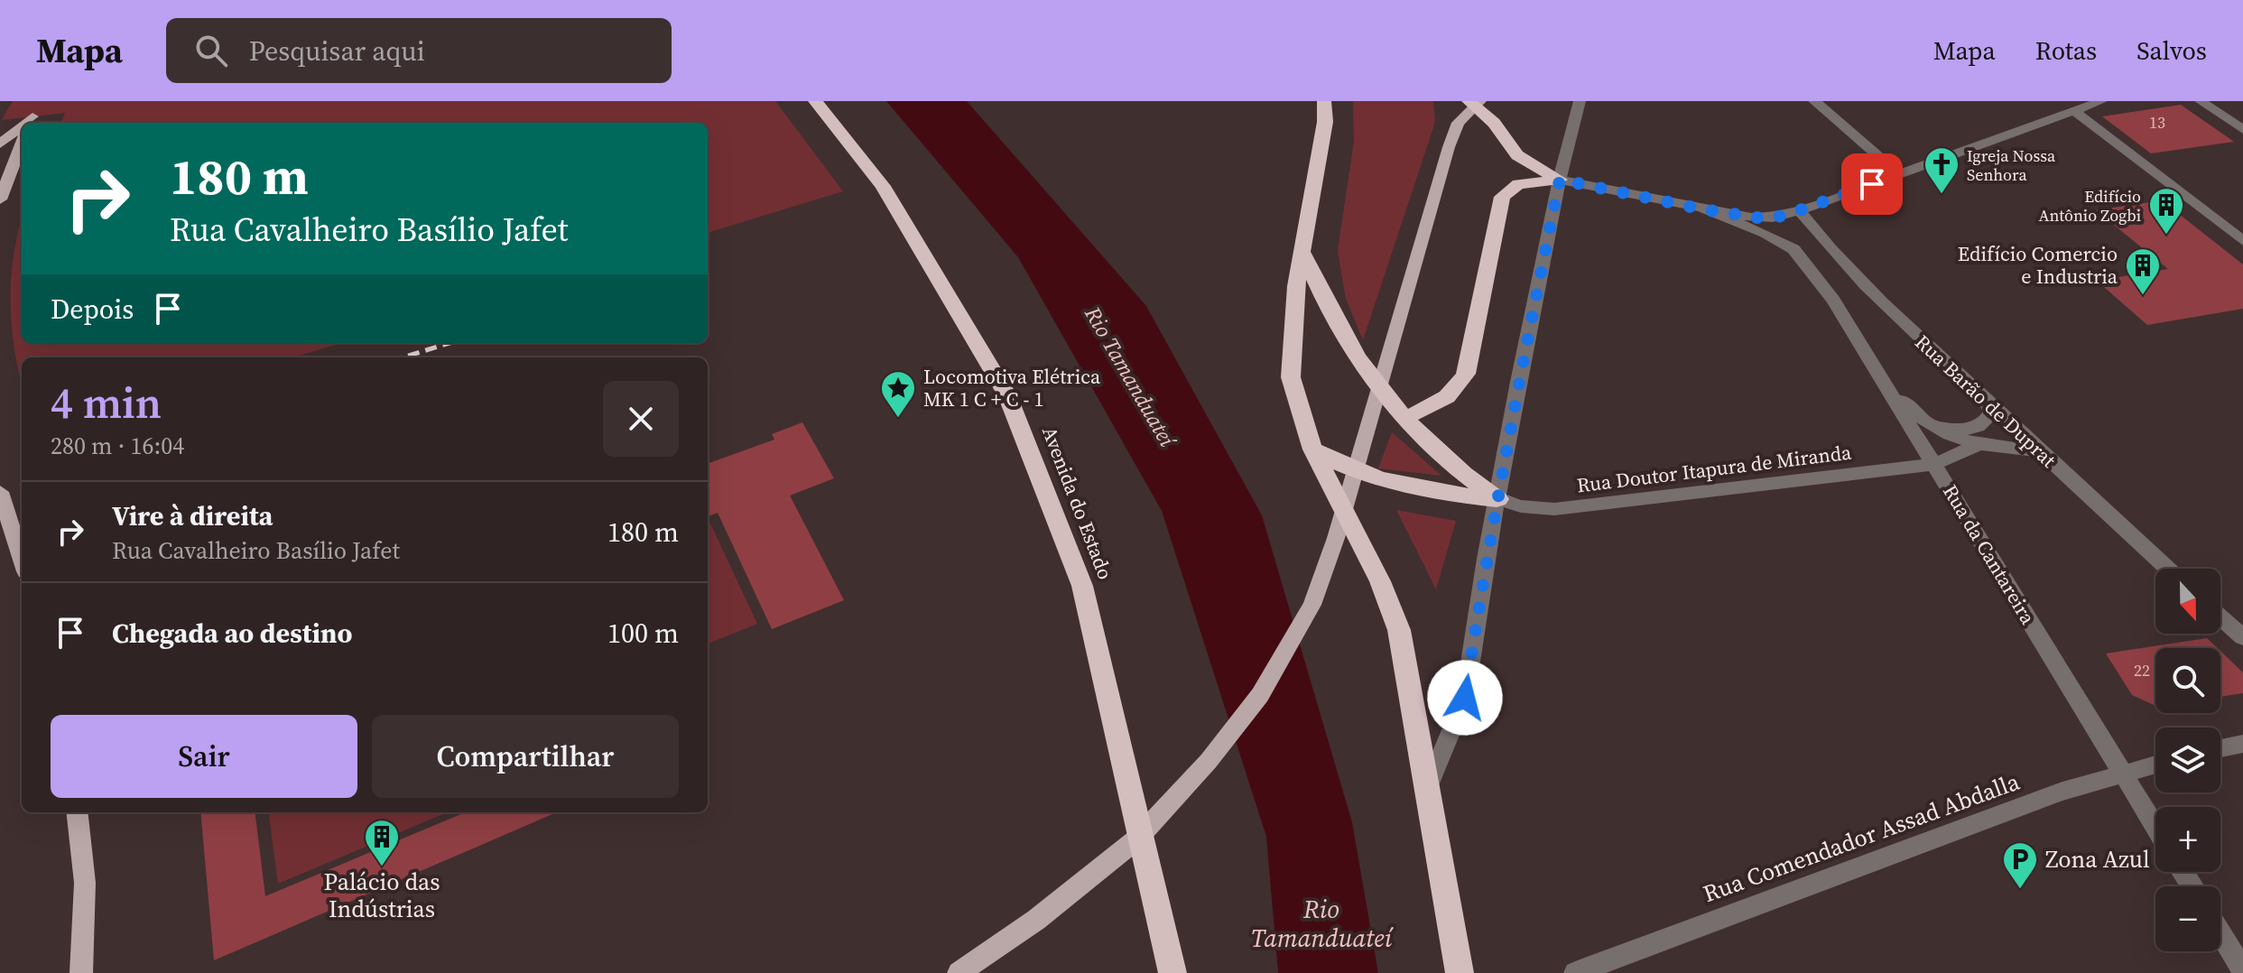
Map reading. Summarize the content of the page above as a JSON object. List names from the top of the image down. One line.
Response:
{"streets":{"highway":["Avenida do Estado"],"street":["Rua Barão de Duprat","Rua Doutor Itapura de Miranda","Rua da Cantareira","Rua Comendador Assad Abdalla"]},"crossings":[["Rua Doutor Itapura de Miranda","Rua da Cantareira"],["Rua da Cantareira","Rua Comendador Assad Abdalla"]],"water":["Rio Tamanduateí"],"places":{"church":["Igreja Nossa Senhora"],"building":["Edifício Antônio Zogbi","Edifício Comercio e Industria","Palácio das Indústrias"],"place":["Locomotiva Elétrica MK 1 C + C - 1"],"parking":["Zona Azul"]},"house_numbers":["13","22"],"north":"bottom","page":{"header":"Mapa","search":"Pesquisar aqui","nav":["Mapa","Rotas","Salvos"],"turn":["180 m","Rua Cavalheiro Basílio Jafet"],"then":"Depois","heading":["4 min","280 m · 16:04"],"list":[{"name":"Vire à direita","note":"Rua Cavalheiro Basílio Jafet","value":"180 m"},{"name":"Chegada ao destino","value":"100 m"}],"map_buttons":["+","−"],"buttons":["Sair","Compartilhar"]}}
